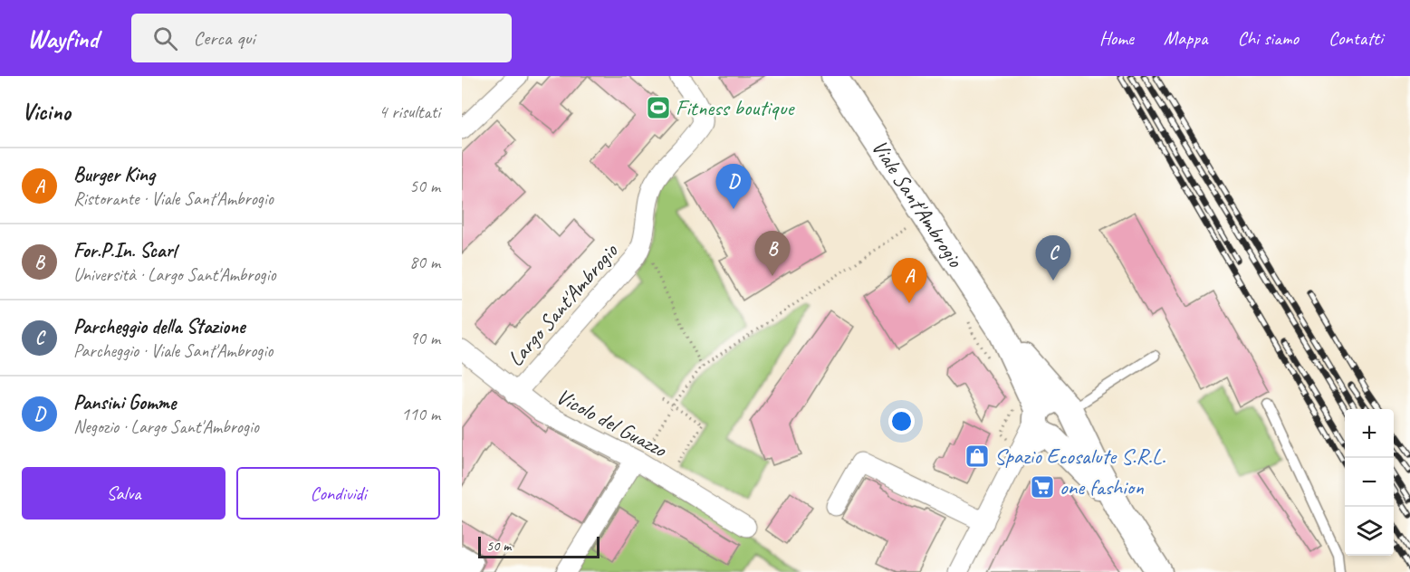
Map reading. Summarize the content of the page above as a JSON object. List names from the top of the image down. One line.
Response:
{"streets":{"main road":["Viale Sant'Ambrogio"],"street":["Largo Sant'Ambrogio","Vicolo del Guazzo"]},"crossings":[["Largo Sant'Ambrogio","Vicolo del Guazzo"]],"places":{"sports":["Fitness boutique"],"shop":["Spazio Ecosalute S.R.L."],"supermarket":["one fashion"]},"scale_bar":"50 m","page":{"header":"Wayfind","search":"Cerca qui","nav":["Home","Mappa","Chi siamo","Contatti"],"heading":["Vicino","4 risultati"],"list":[{"mark":"A","name":"Burger King","note":"Ristorante · Viale Sant'Ambrogio","value":"50 m"},{"mark":"B","name":"For.P.In. Scarl","note":"Università · Largo Sant'Ambrogio","value":"80 m"},{"mark":"C","name":"Parcheggio della Stazione","note":"Parcheggio · Viale Sant'Ambrogio","value":"90 m"},{"mark":"D","name":"Pansini Gomme","note":"Negozio · Largo Sant'Ambrogio","value":"110 m"}],"pins":["D","B","C","A"],"map_buttons":["+","−"],"buttons":["Salva","Condividi"],"scale":"50 m"}}
